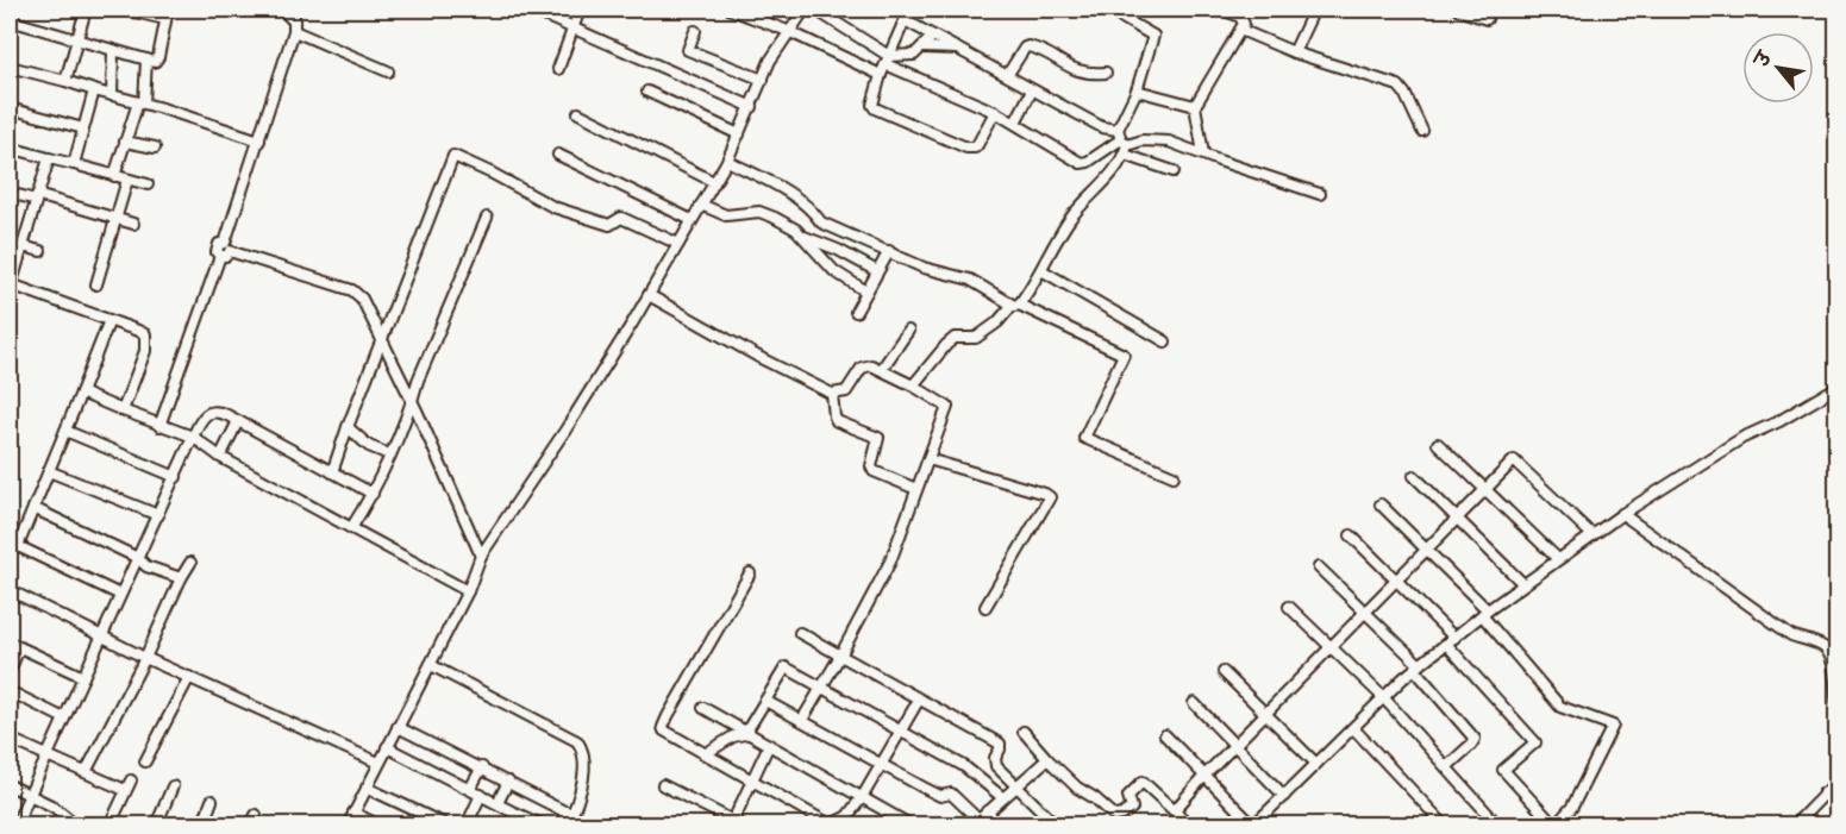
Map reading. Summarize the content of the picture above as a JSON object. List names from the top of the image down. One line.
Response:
{"north":"top left"}
